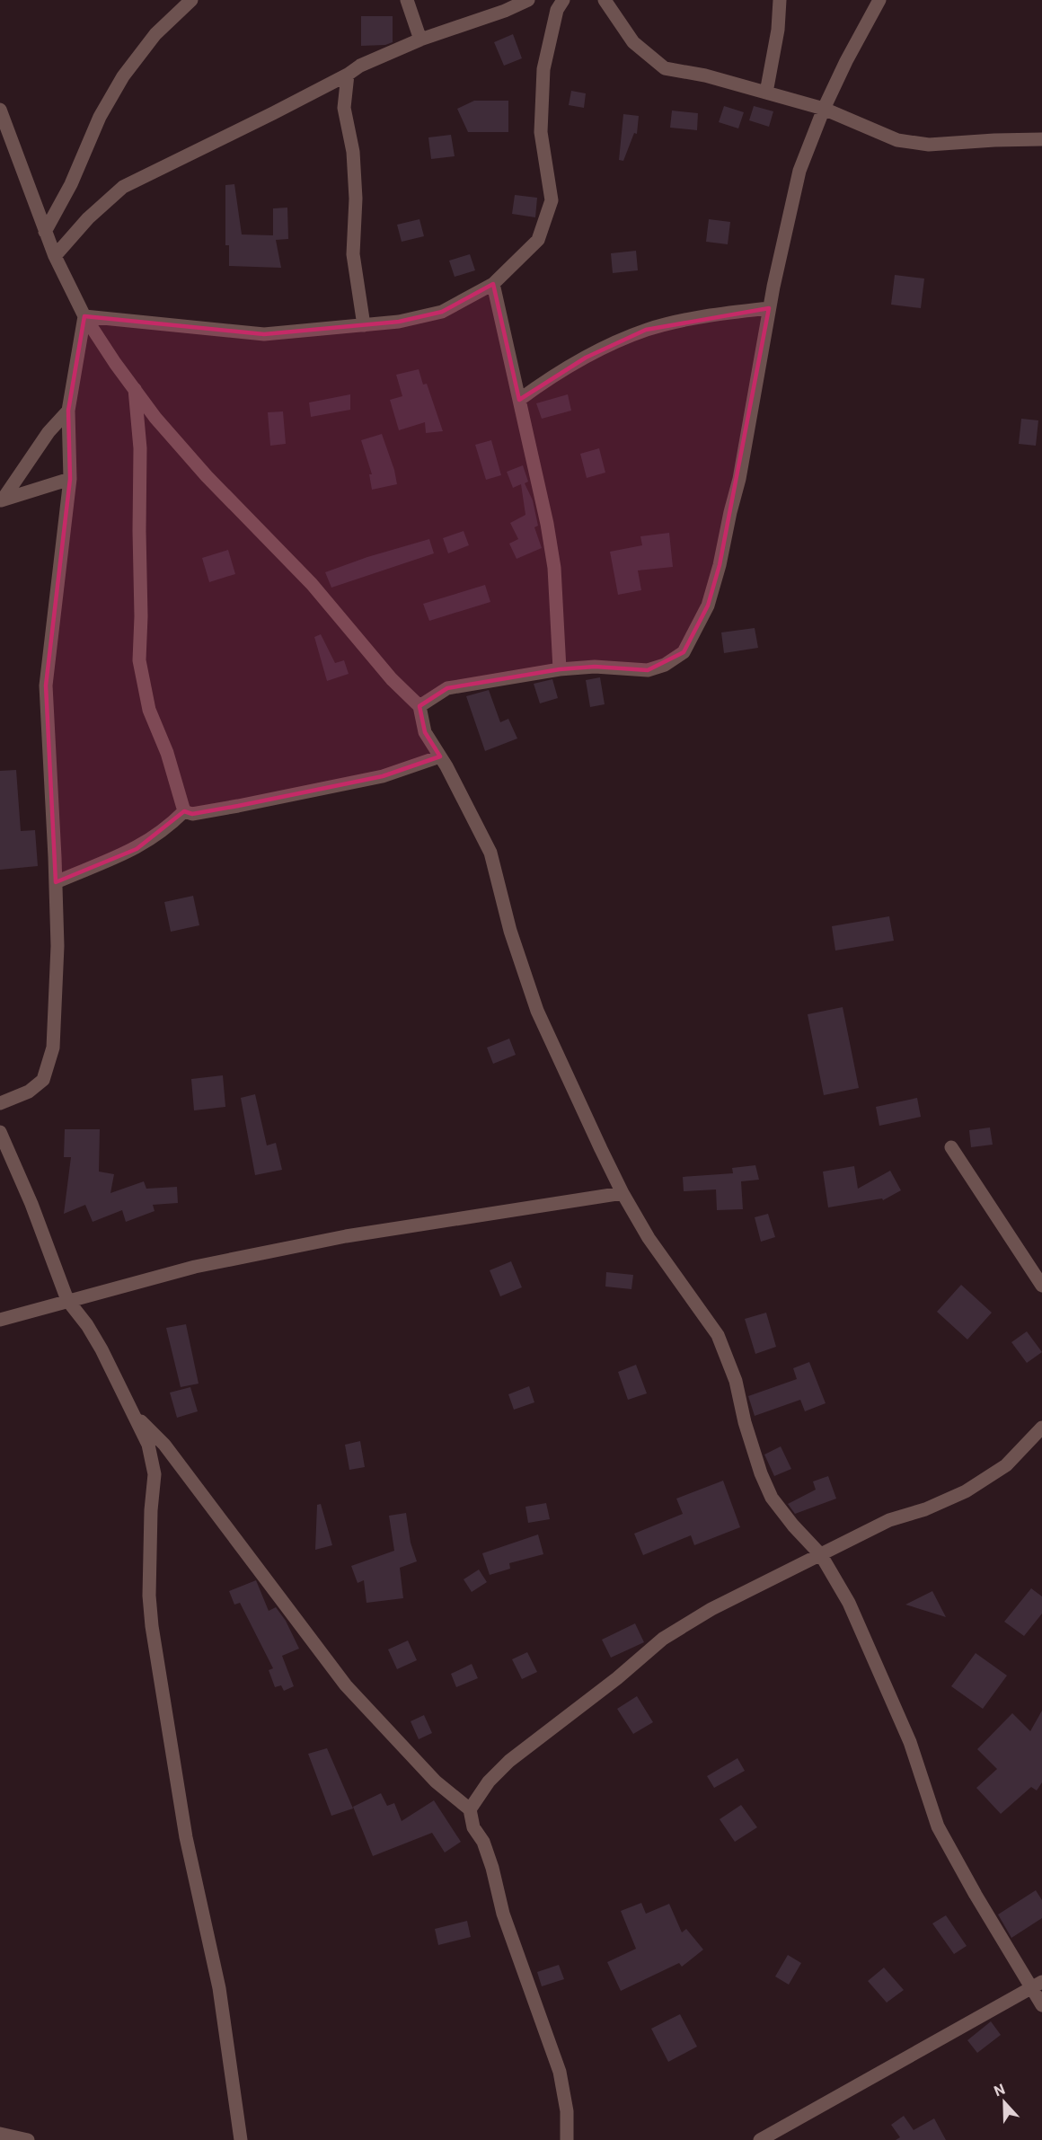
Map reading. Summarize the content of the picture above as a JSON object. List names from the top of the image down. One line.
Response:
{"north":"top"}
